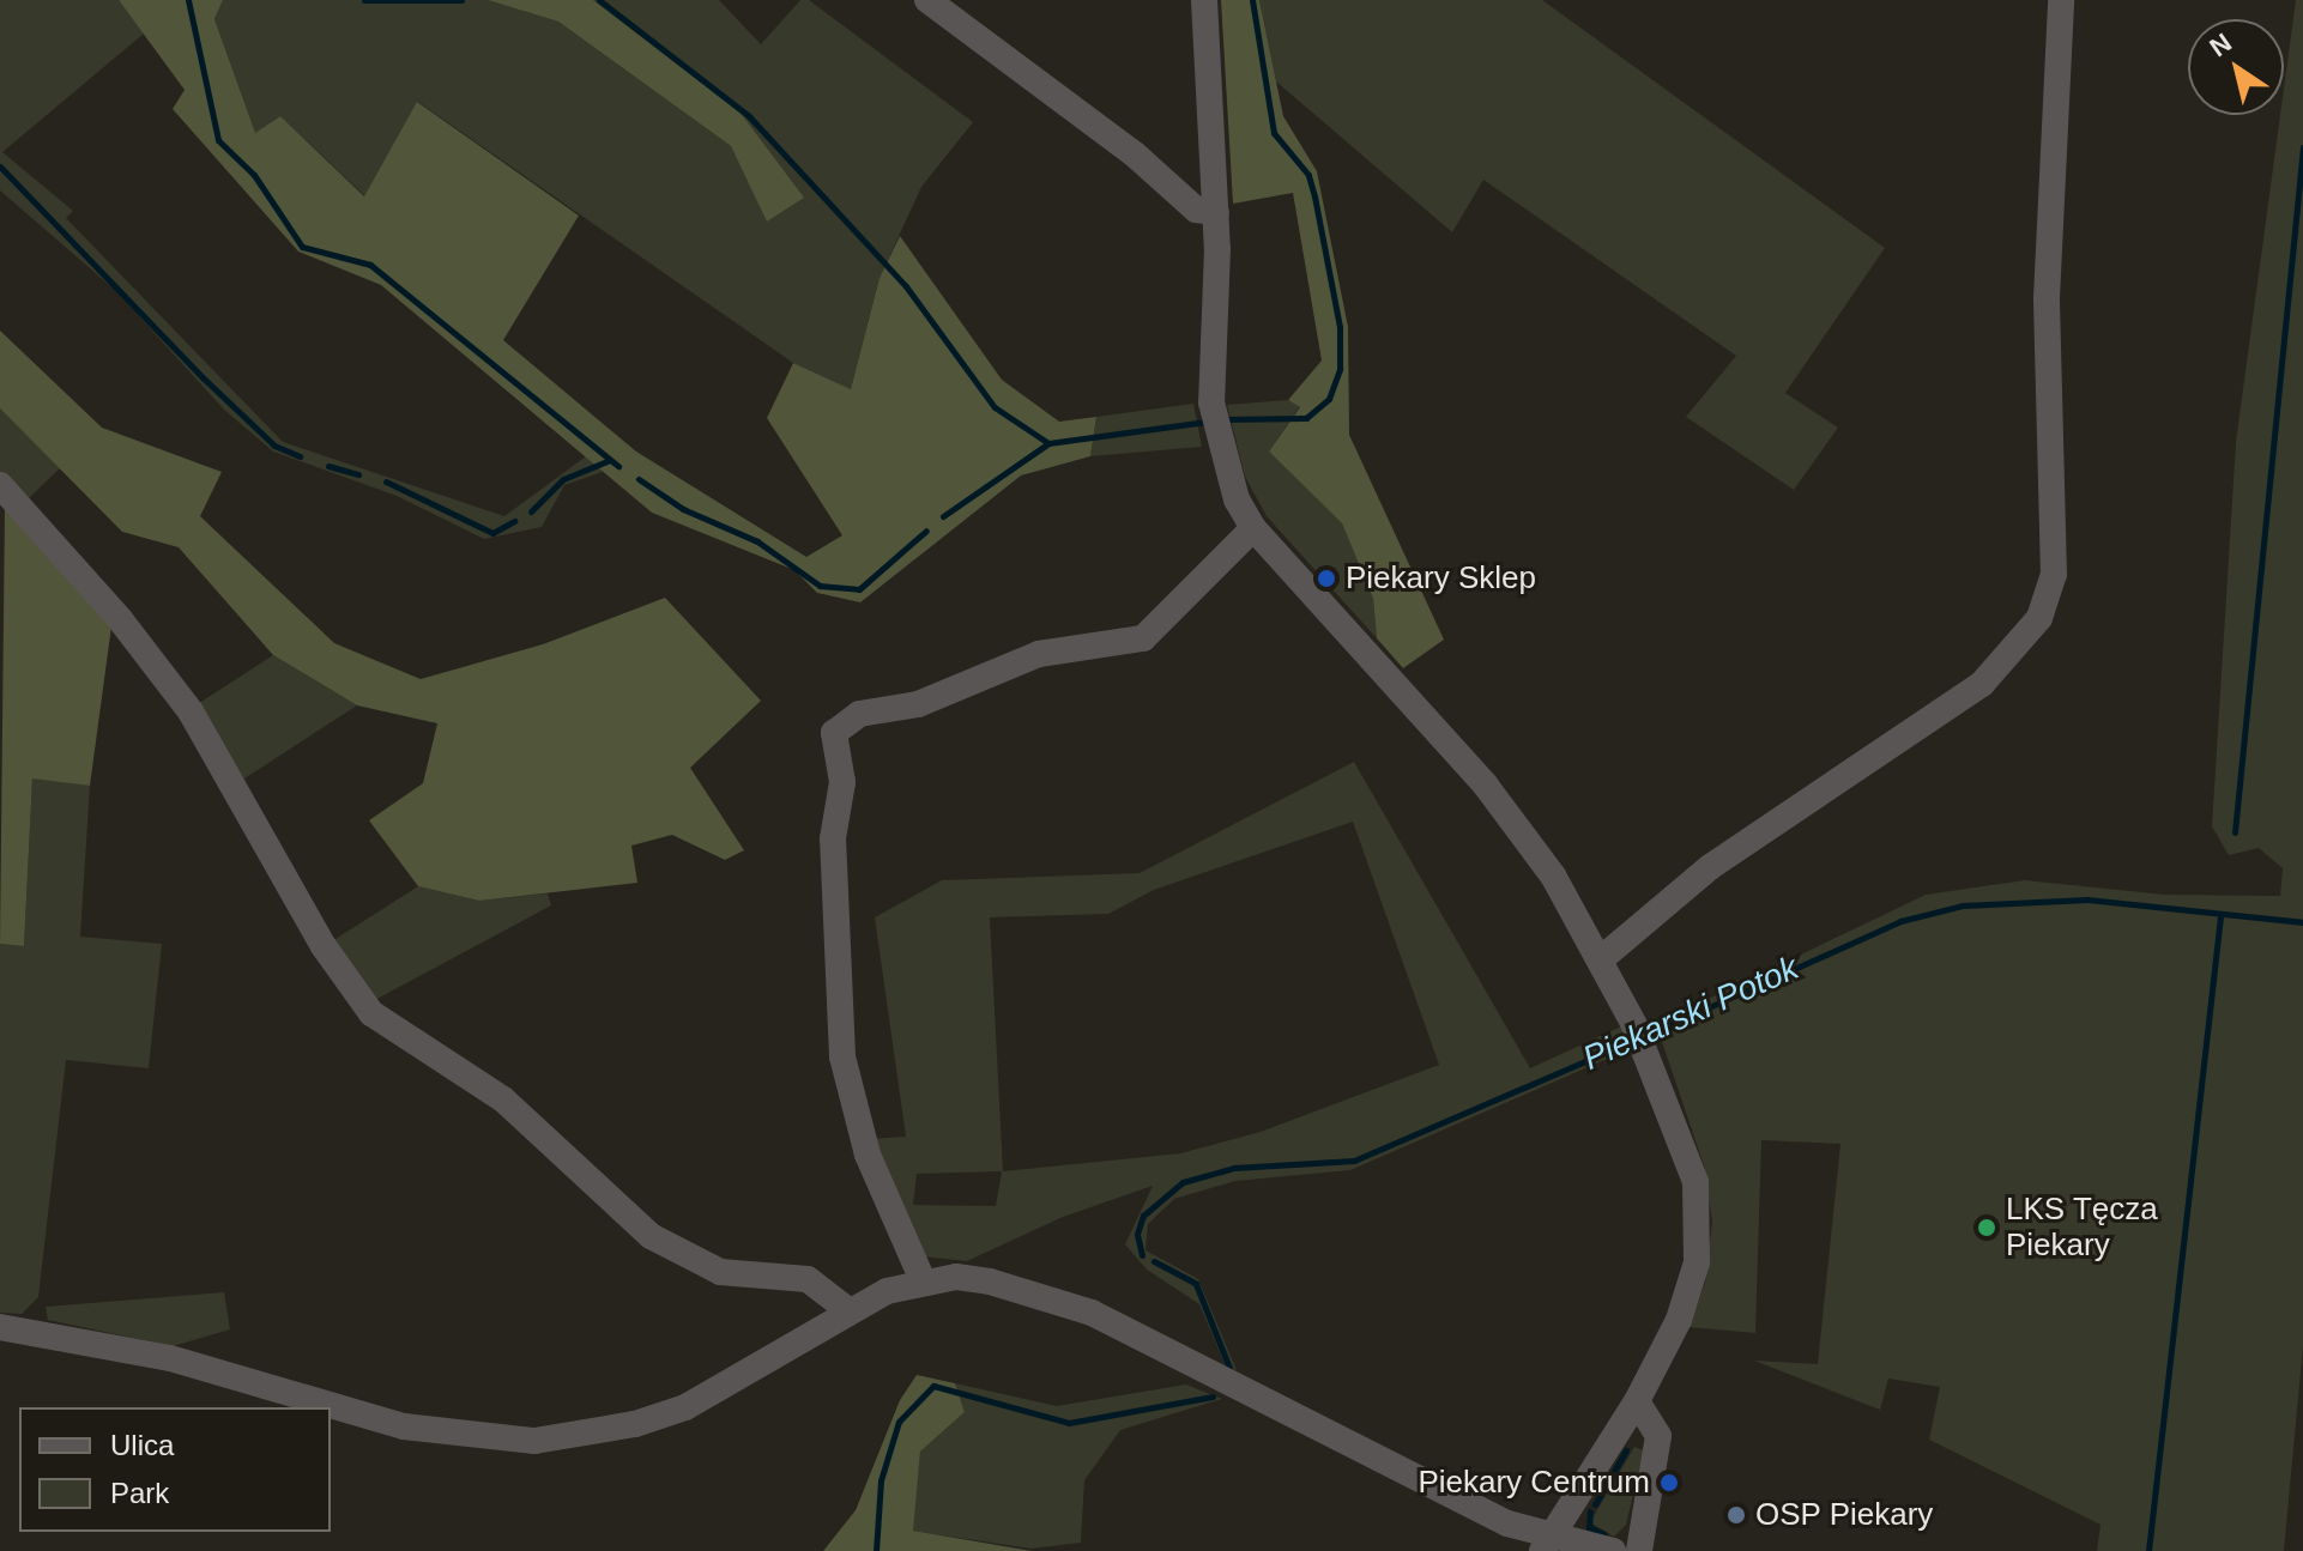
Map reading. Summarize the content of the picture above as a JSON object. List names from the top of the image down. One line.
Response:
{"water":["Piekarski Potok"],"places":["Piekary Sklep","LKS Tęcza Piekary","Piekary Centrum","OSP Piekary"],"legend":["Ulica","Park"],"north":"top left"}
